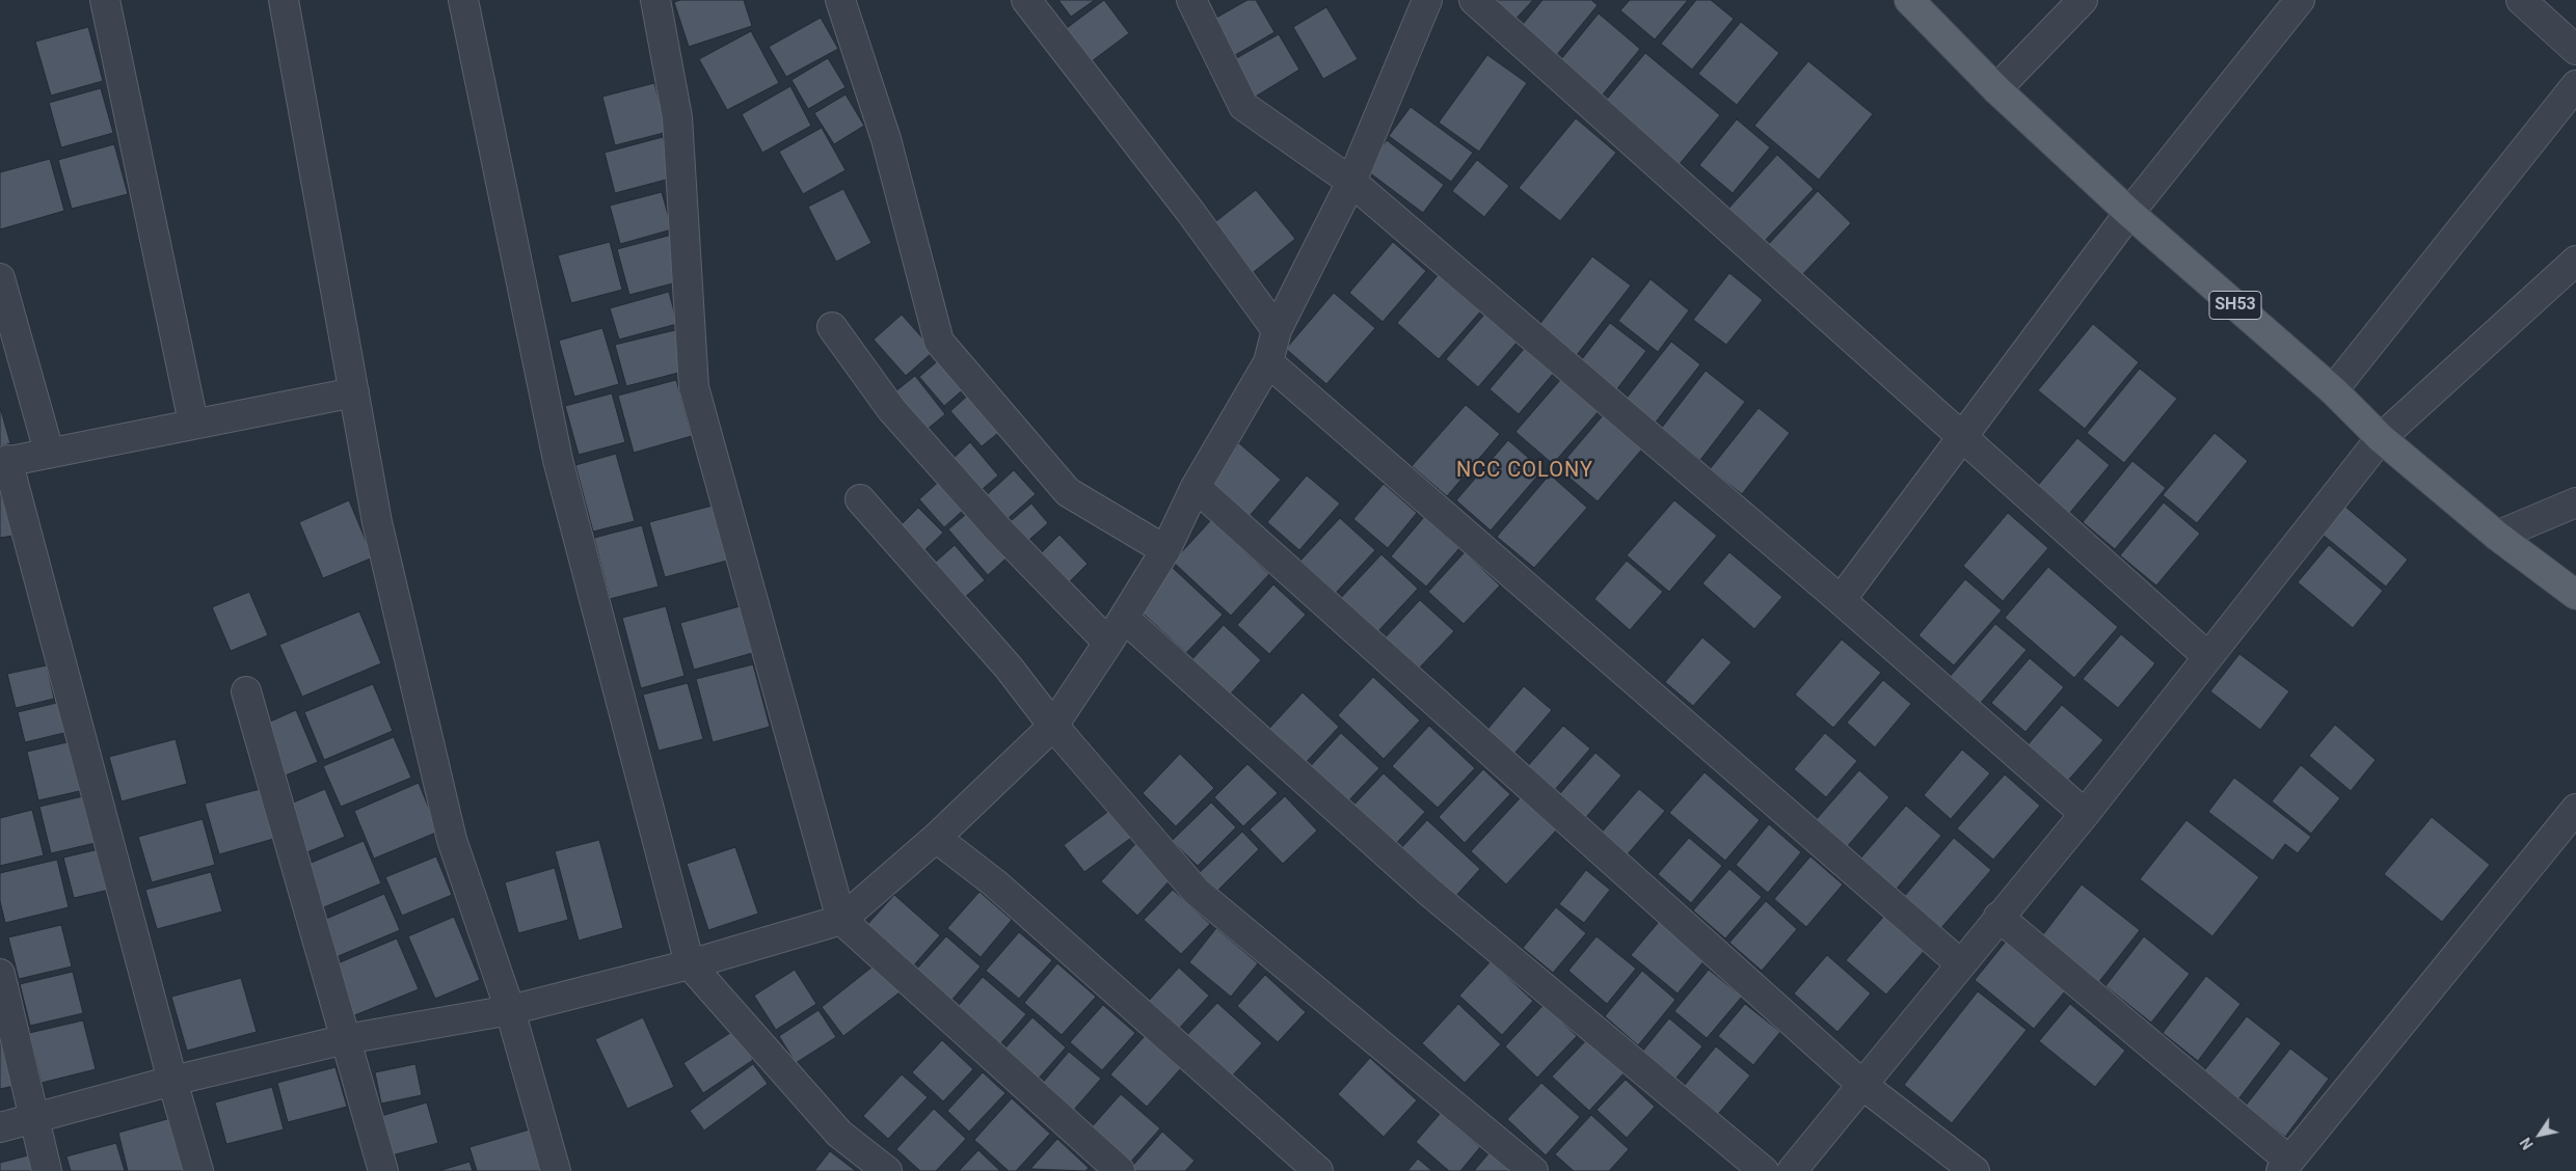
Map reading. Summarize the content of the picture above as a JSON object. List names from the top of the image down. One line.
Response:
{"streets":{"main road":["SH53"]},"districts":["NCC COLONY"],"north":"bottom left"}
